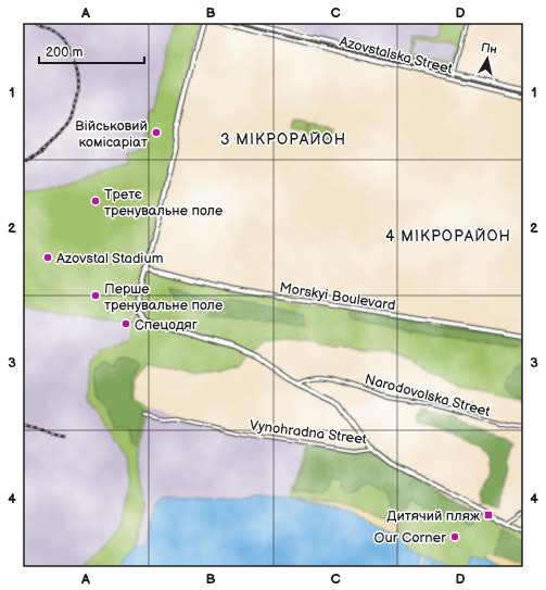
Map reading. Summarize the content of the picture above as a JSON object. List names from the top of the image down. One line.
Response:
{"streets":{"street":["Azovstalska Street","Morskyi Boulevard","Narodovolska Street","Vynohradna Street"]},"districts":["3 МІКРОРАЙОН","4 МІКРОРАЙОН"],"places":{"other":["Військовий комісаріат","Третє тренувальне поле","Azovstal Stadium","Перше тренувальне поле","Спецодяг","Our Corner"],"transit":["Дитячий пляж"]},"scale_bar":"200 m","north":"top","grid":{"columns":["A","B","C","D"],"rows":["1","2","3","4"]}}
